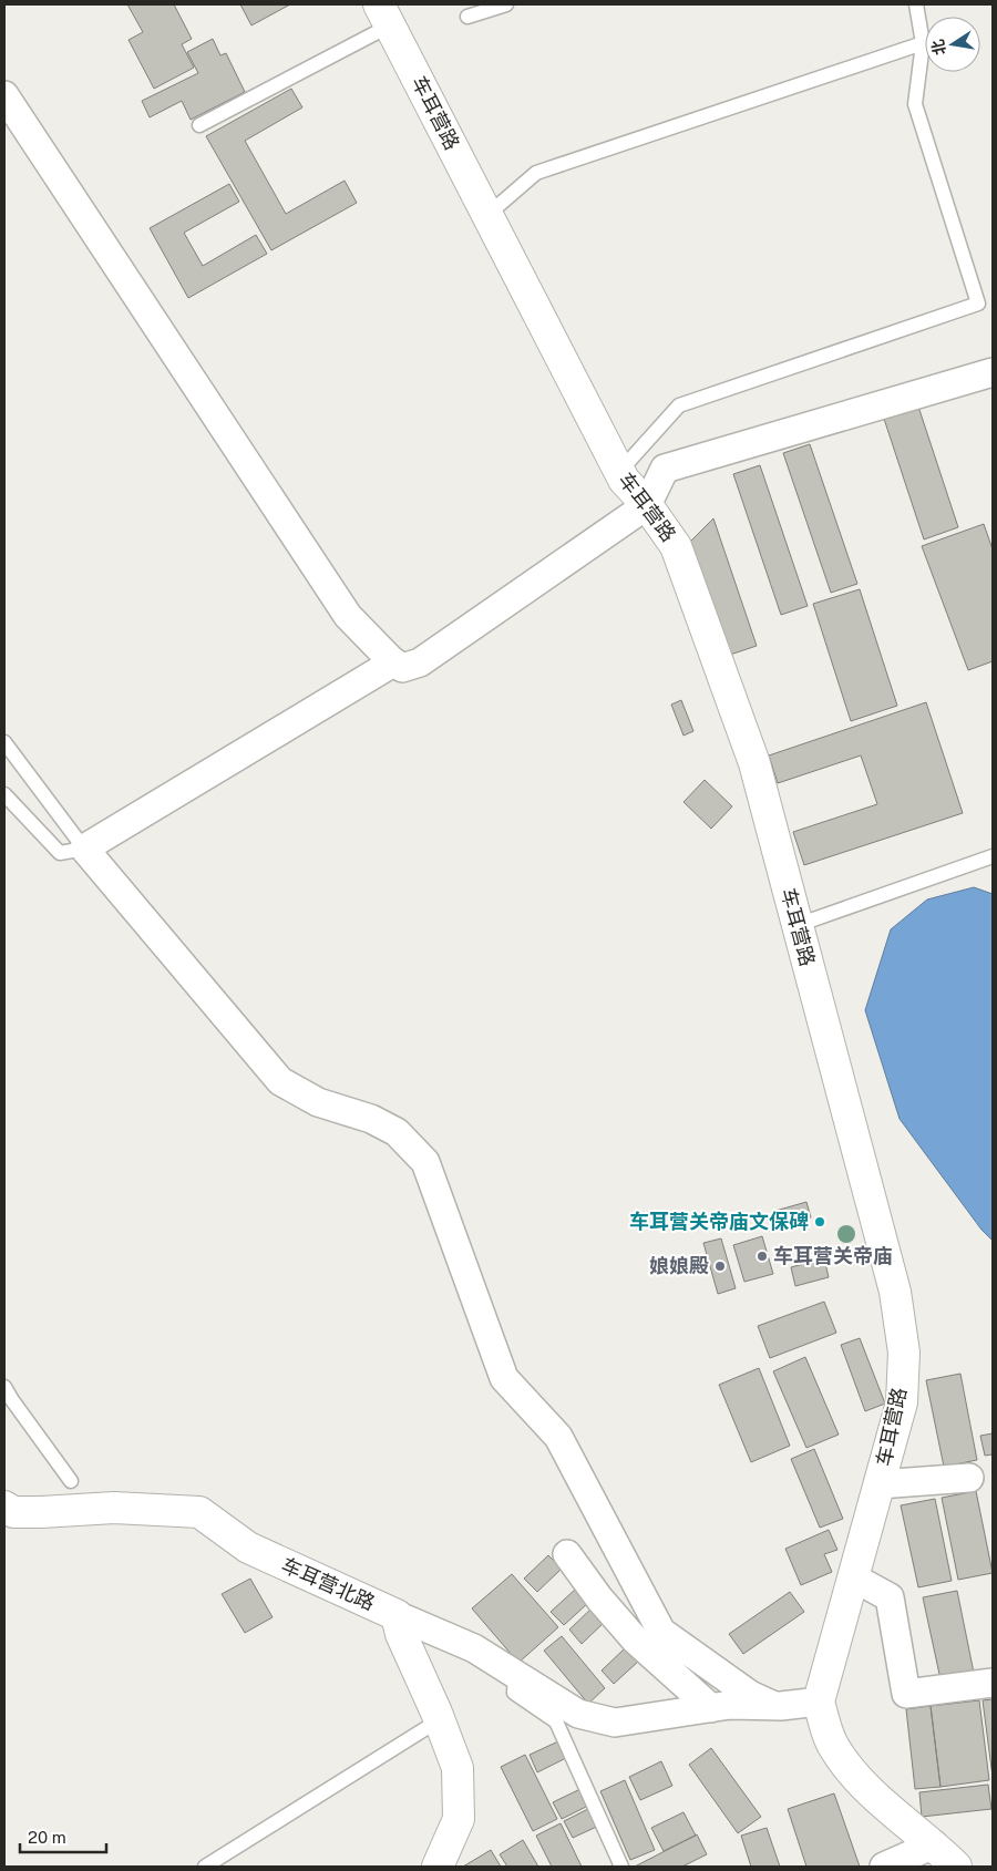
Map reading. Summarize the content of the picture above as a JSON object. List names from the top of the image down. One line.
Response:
{"streets":{"street":["车耳营路","车耳营北路"]},"places":["车耳营关帝庙文保碑","车耳营关帝庙","娘娘殿"],"scale_bar":"20 m","north":"left"}
